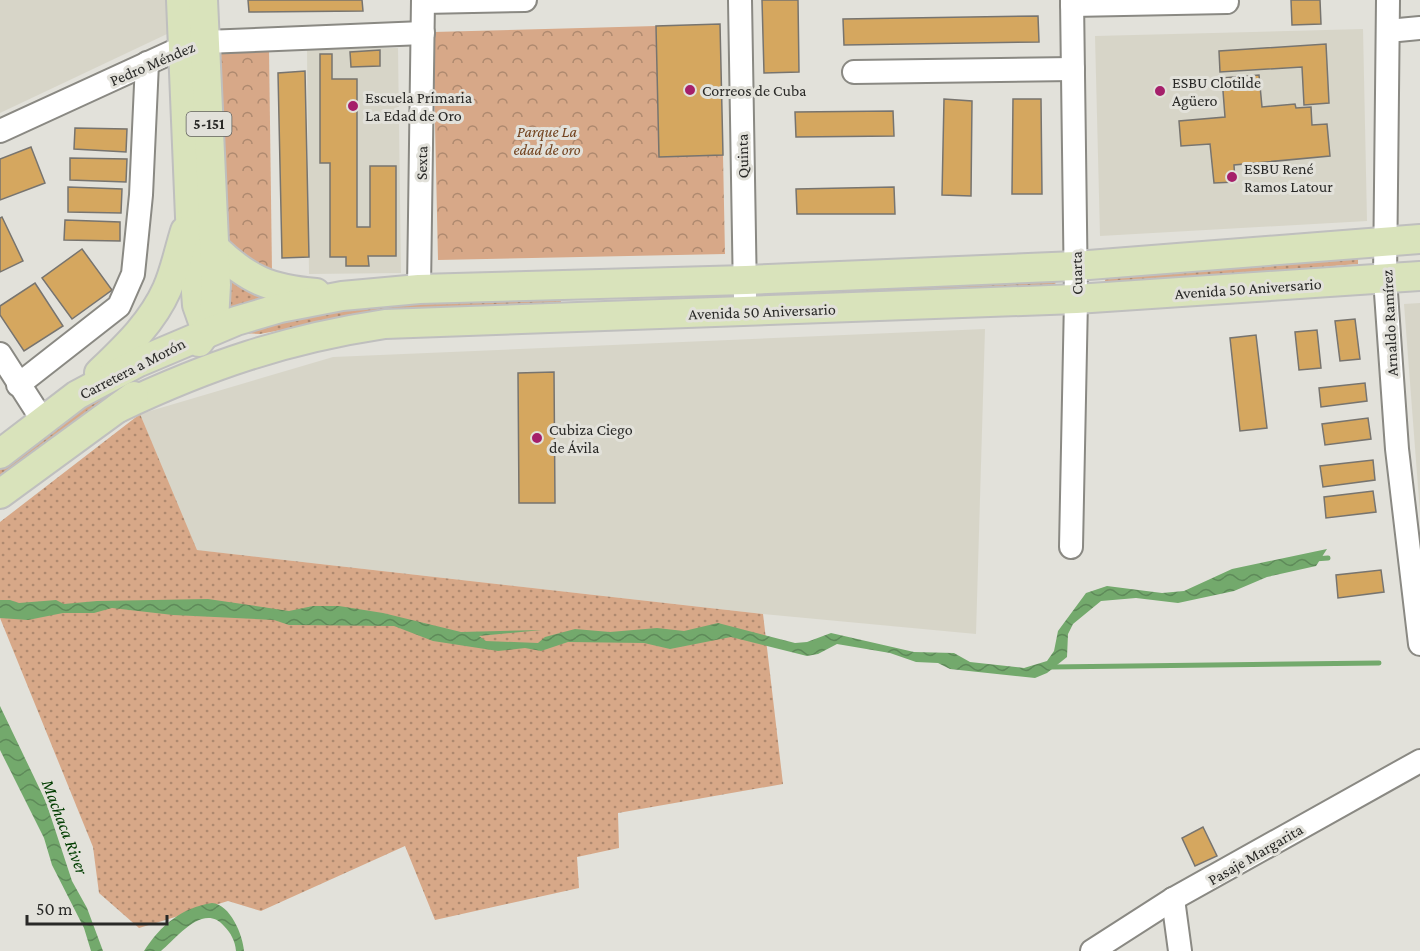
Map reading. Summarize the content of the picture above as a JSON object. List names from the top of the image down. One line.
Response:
{"streets":{"main road":["5-151","Avenida 50 Aniversario","Carretera a Morón"],"street":["Pedro Méndez","Quinta","Sexta","Cuarta","Arnaldo Ramírez","Pasaje Margarita"]},"crossings":[["Pedro Méndez","5-151"],["Pedro Méndez","Sexta"],["5-151","Avenida 50 Aniversario"],["5-151","Carretera a Morón"],["Quinta","Avenida 50 Aniversario"],["Sexta","Avenida 50 Aniversario"],["Cuarta","Avenida 50 Aniversario"],["Avenida 50 Aniversario","Arnaldo Ramírez"],["Avenida 50 Aniversario","Carretera a Morón"]],"water":["Machaca River"],"parks":["Parque La edad de oro"],"places":["Correos de Cuba","ESBU Clotilde Agüero","Escuela Primaria La Edad de Oro","ESBU René Ramos Latour","Cubiza Ciego de Ávila"],"scale_bar":"50 m"}
